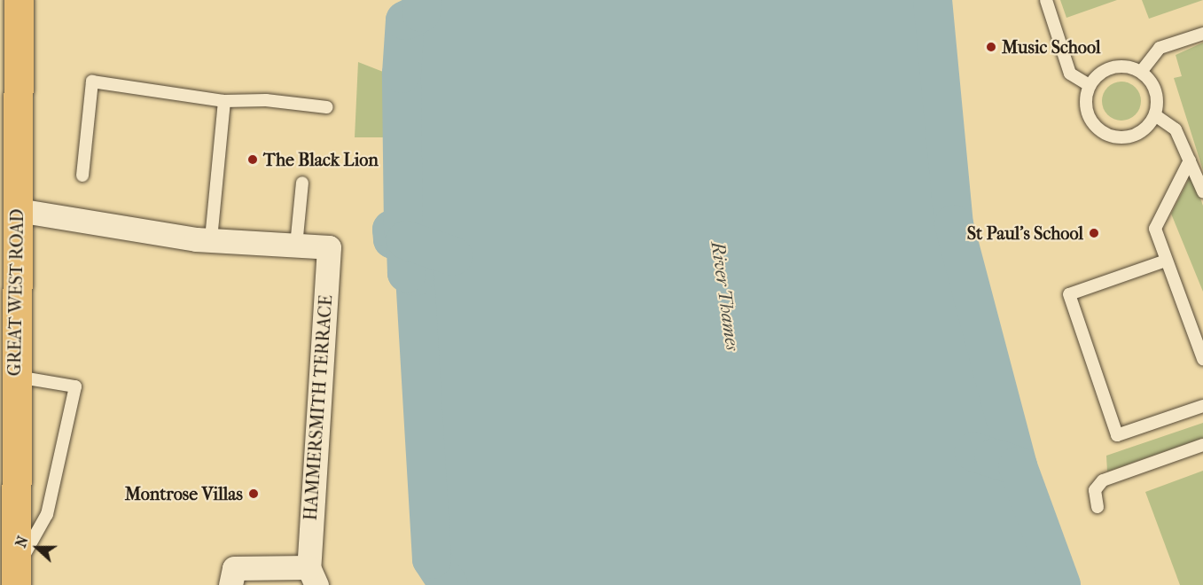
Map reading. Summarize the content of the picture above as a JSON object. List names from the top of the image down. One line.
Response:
{"streets":{"highway":["GREAT WEST ROAD"],"street":["HAMMERSMITH TERRACE"]},"water":["River Thames"],"places":["Music School","The Black Lion","St Paul's School","Montrose Villas"],"north":"left"}
